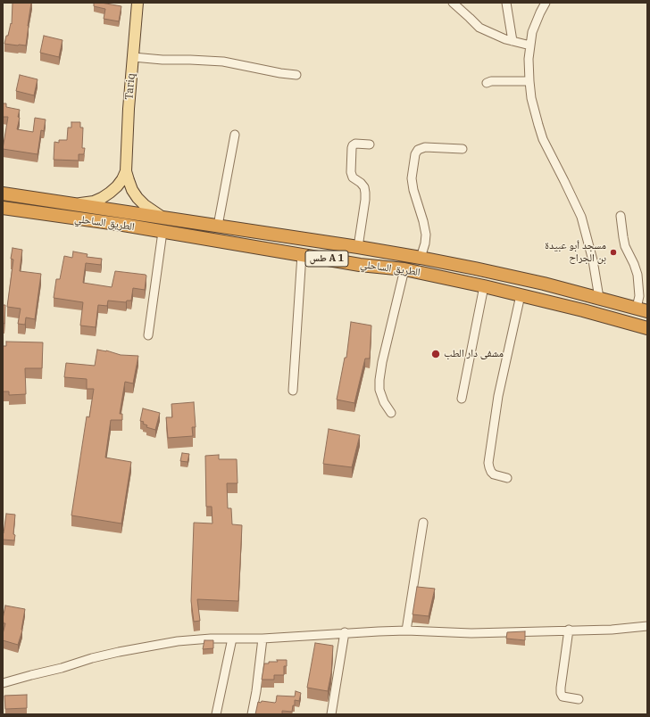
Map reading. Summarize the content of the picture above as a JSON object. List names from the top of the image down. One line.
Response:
{"streets":{"highway":["الطريق الساحلي","طس A 1"],"main road":["Tariq"]},"places":["مسجد أبو عبيدة بن الجراح","مشفى دار الطب"]}
